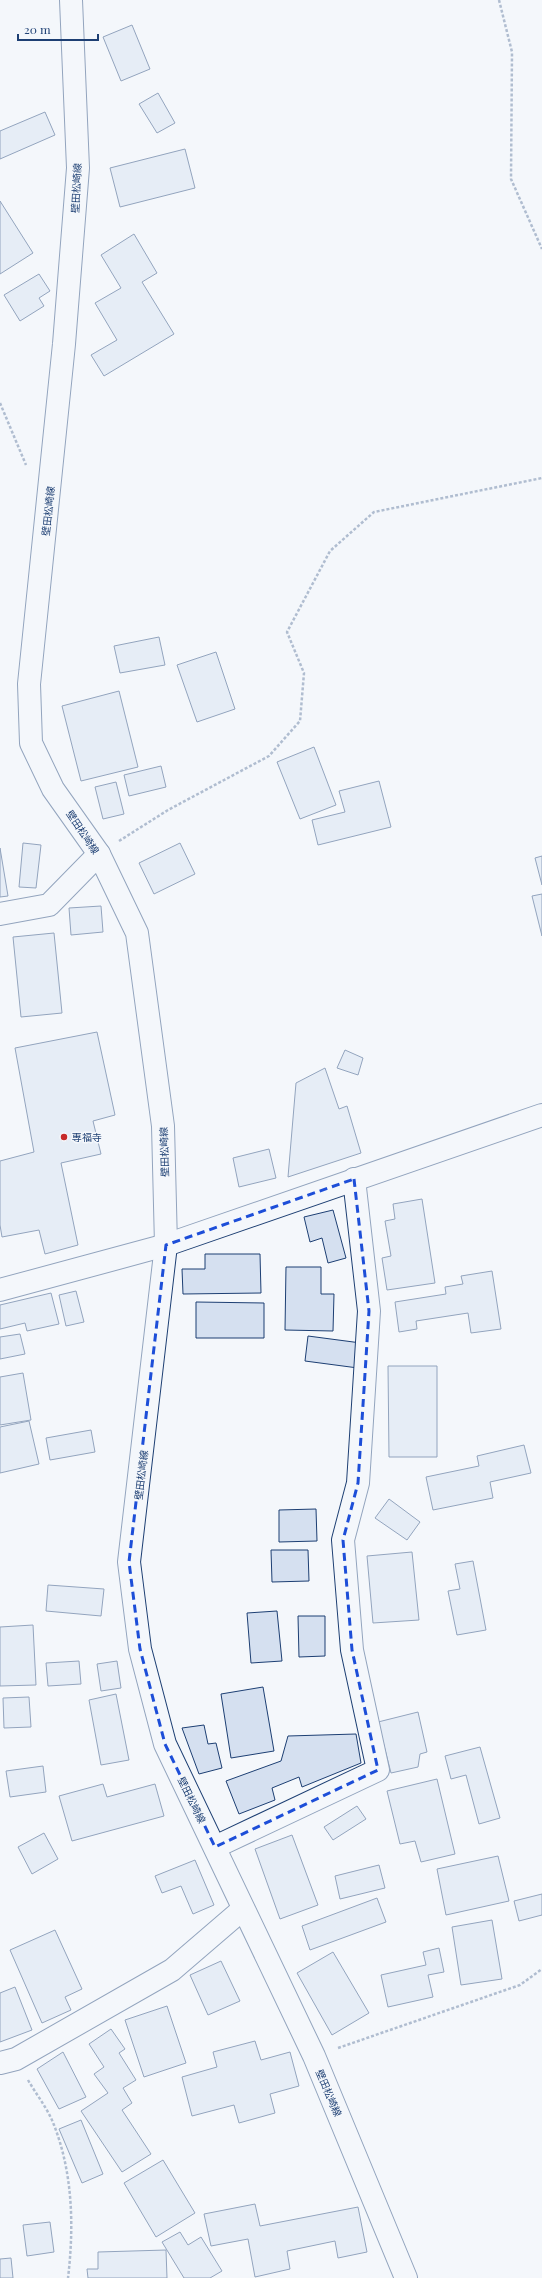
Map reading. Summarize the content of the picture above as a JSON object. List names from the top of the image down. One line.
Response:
{"streets":{"main road":["壁田松崎線"]},"places":["専福寺"],"scale_bar":"20 m"}
